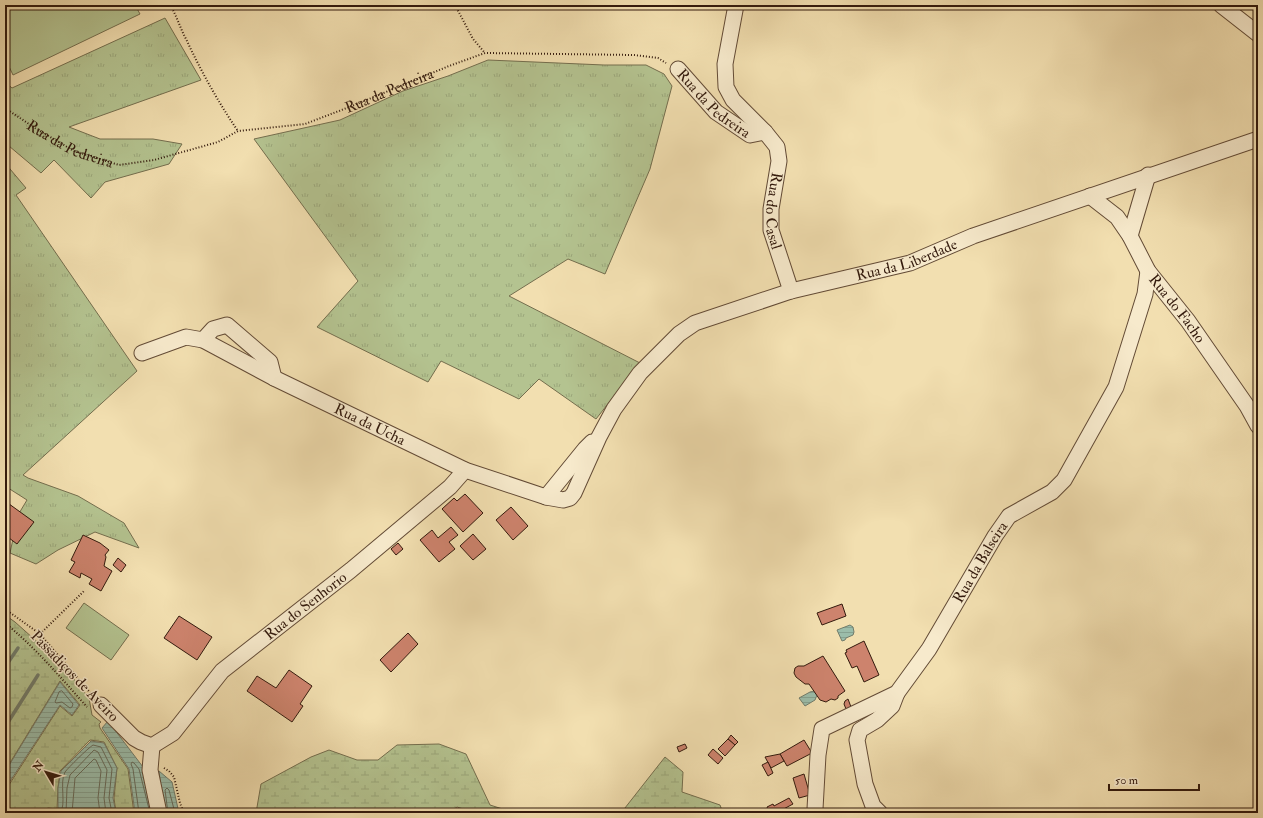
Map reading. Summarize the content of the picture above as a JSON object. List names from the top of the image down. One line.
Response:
{"streets":{"street":["Rua da Pedreira","Rua do Casal","Rua da Liberdade","Rua do Facho","Rua da Ucha","Rua da Balseira","Rua do Senhorio"],"path":["Passadiços de Aveiro"]},"crossings":[["Rua da Pedreira","Rua do Casal"],["Rua do Casal","Rua da Liberdade"],["Rua da Liberdade","Rua do Facho"],["Rua da Liberdade","Rua da Ucha"],["Rua da Liberdade","Rua do Senhorio"],["Rua do Facho","Rua da Balseira"],["Rua da Ucha","Rua do Senhorio"]],"scale_bar":"50 m","north":"top left"}
